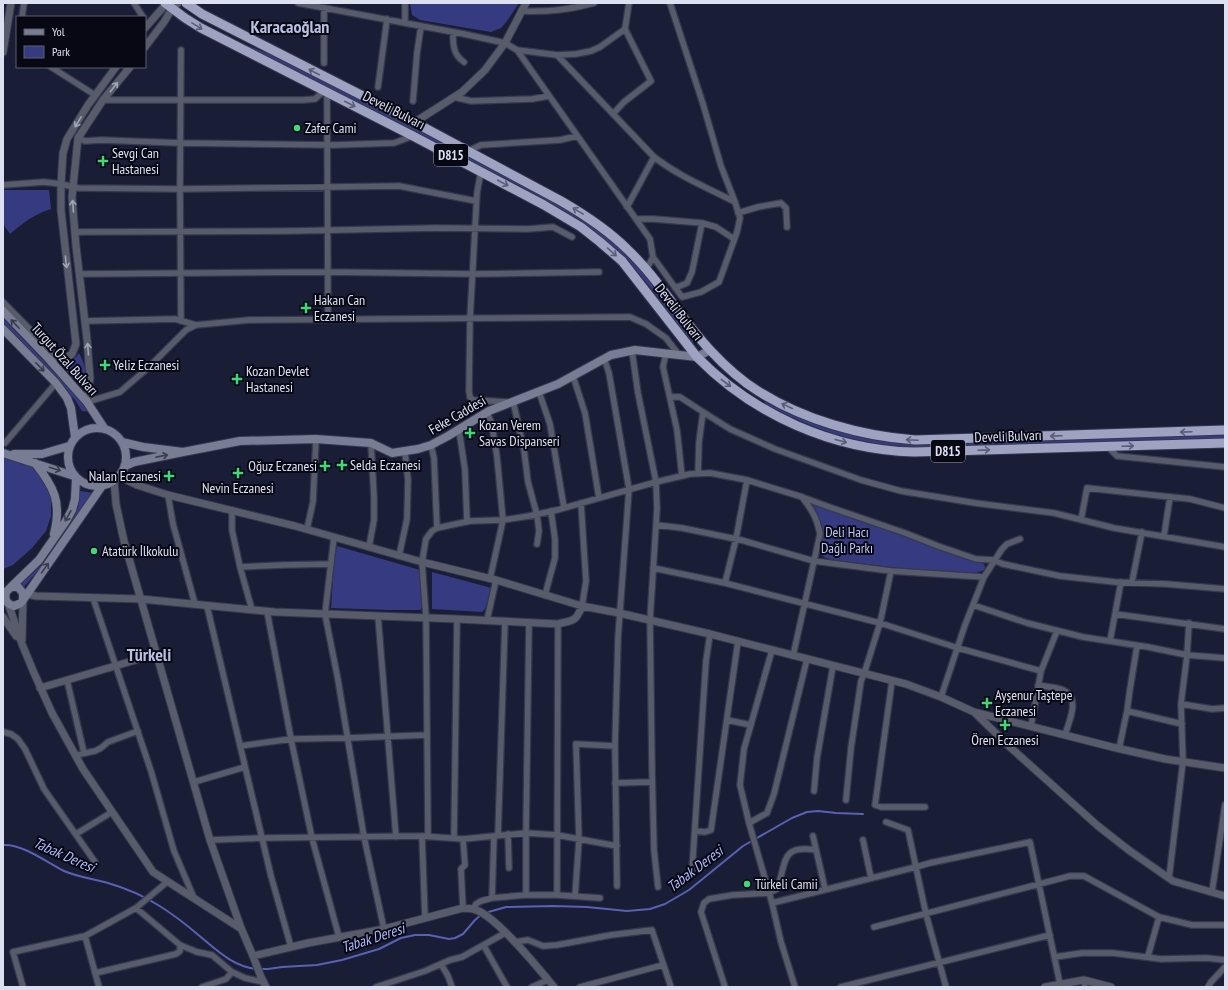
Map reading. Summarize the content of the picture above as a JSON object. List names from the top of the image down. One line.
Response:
{"streets":{"highway":["Develi Bulvarı","D815"],"main road":["Turgut Özal Bulvarı","Feke Caddesi"]},"crossings":[["Develi Bulvarı","Feke Caddesi"],["Turgut Özal Bulvarı","Feke Caddesi"]],"districts":["Karacaoğlan","Türkeli"],"water":["Tabak Deresi"],"parks":["Deli Hacı Dağlı Parkı"],"places":{"other":["Zafer Cami","Atatürk İlkokulu","Türkeli Camii"],"health":["Sevgi Can Hastanesi","Hakan Can Eczanesi","Yeliz Eczanesi","Kozan Devlet Hastanesi","Kozan Verem Savas Dispanseri","Selda Eczanesi","Oğuz Eczanesi","Nevin Eczanesi","Nalan Eczanesi","Ayşenur Taştepe Eczanesi","Ören Eczanesi"]},"legend":["Yol","Park"]}
